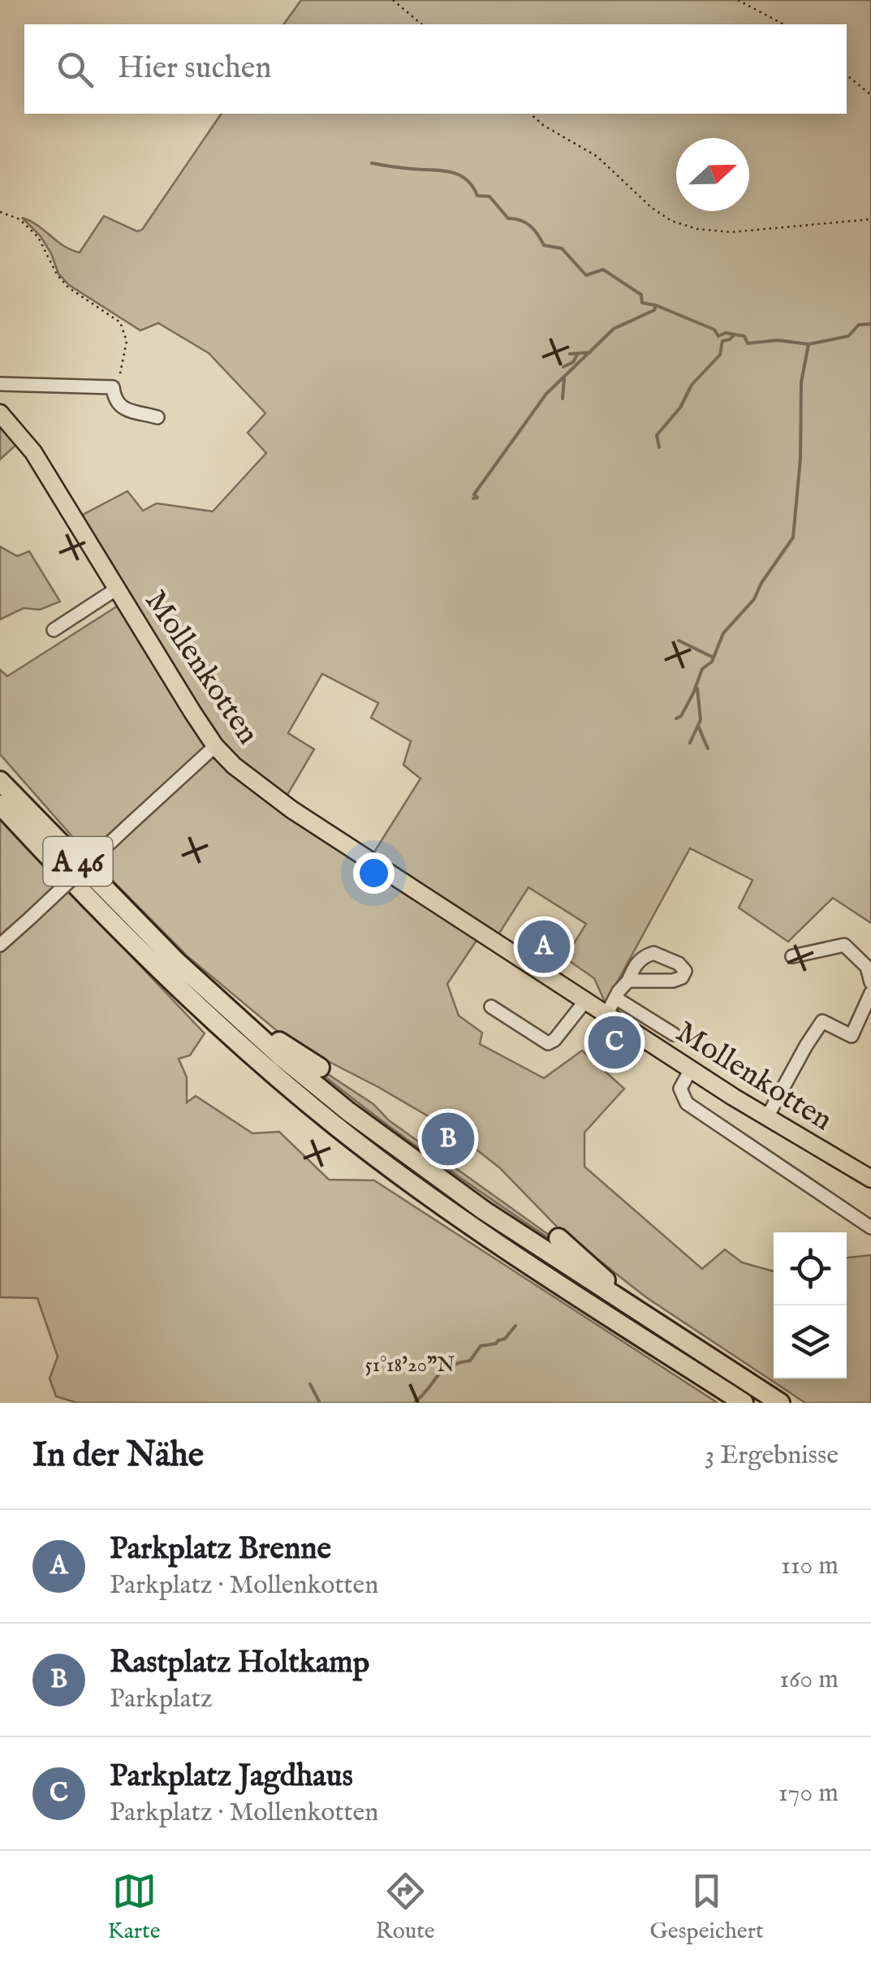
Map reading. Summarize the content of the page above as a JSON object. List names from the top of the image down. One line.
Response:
{"streets":{"highway":["A 46"],"main road":["Mollenkotten"]},"north":"right","page":{"search":"Hier suchen","pins":["A","C","B"],"heading":["In der Nähe","3 Ergebnisse"],"list":[{"mark":"A","name":"Parkplatz Brenne","note":"Parkplatz · Mollenkotten","value":"110 m"},{"mark":"B","name":"Rastplatz Holtkamp","note":"Parkplatz","value":"160 m"},{"mark":"C","name":"Parkplatz Jagdhaus","note":"Parkplatz · Mollenkotten","value":"170 m"}],"nav":["Karte","Route","Gespeichert"]},"coordinates":["51°18'20\"N"]}
